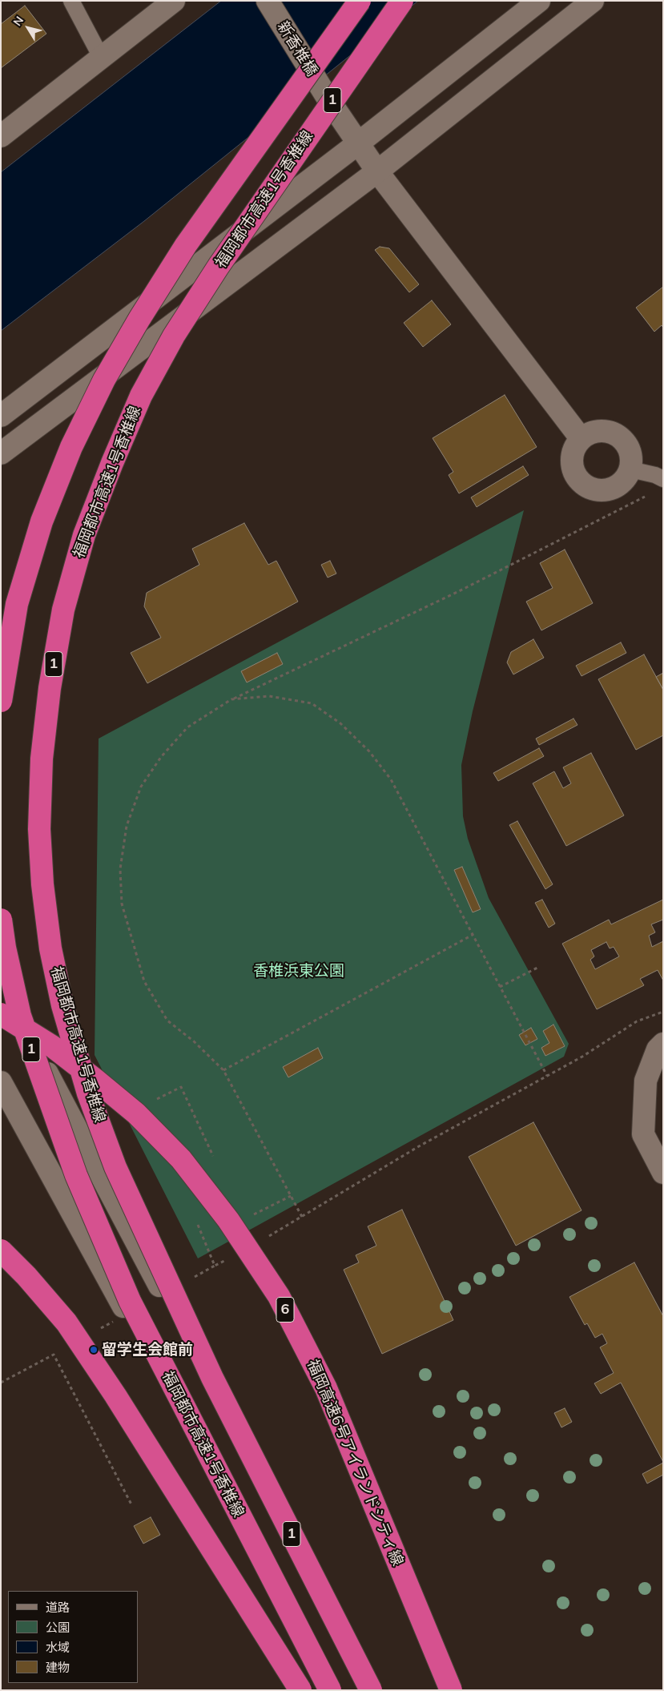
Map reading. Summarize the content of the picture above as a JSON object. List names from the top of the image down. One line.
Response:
{"streets":{"highway":["1","福岡都市高速1号香椎線","6","福岡高速6号アイランドシティ線"],"street":["新香椎橋"]},"parks":["香椎浜東公園"],"places":["留学生会館前"],"legend":["道路","公園","水域","建物"],"north":"top left"}
